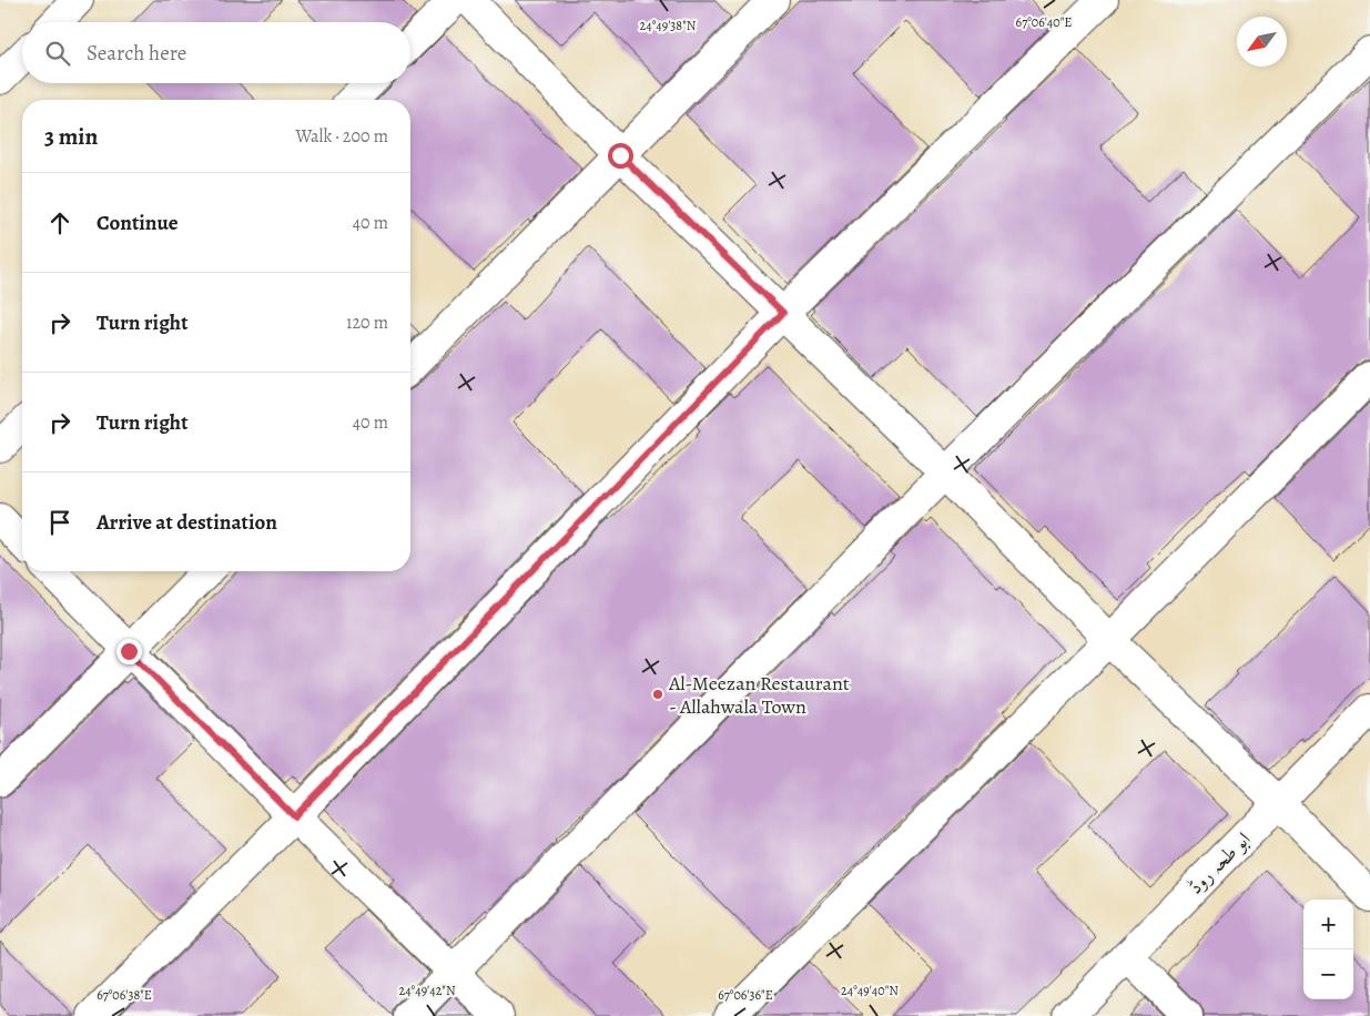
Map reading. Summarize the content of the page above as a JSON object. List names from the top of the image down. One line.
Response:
{"streets":{"street":["ابو طحہ روڈ"]},"places":["Al-Meezan Restaurant - Allahwala Town"],"north":"bottom left","page":{"search":"Search here","heading":["3 min","Walk · 200 m"],"list":[["Continue","40 m"],["Turn right","120 m"],["Turn right","40 m"],"Arrive at destination"],"map_buttons":["+","−"]},"coordinates":["67°06'40\"E","24°49'38\"N","24°49'42\"N","24°49'40\"N","67°06'38\"E","67°06'36\"E"]}
